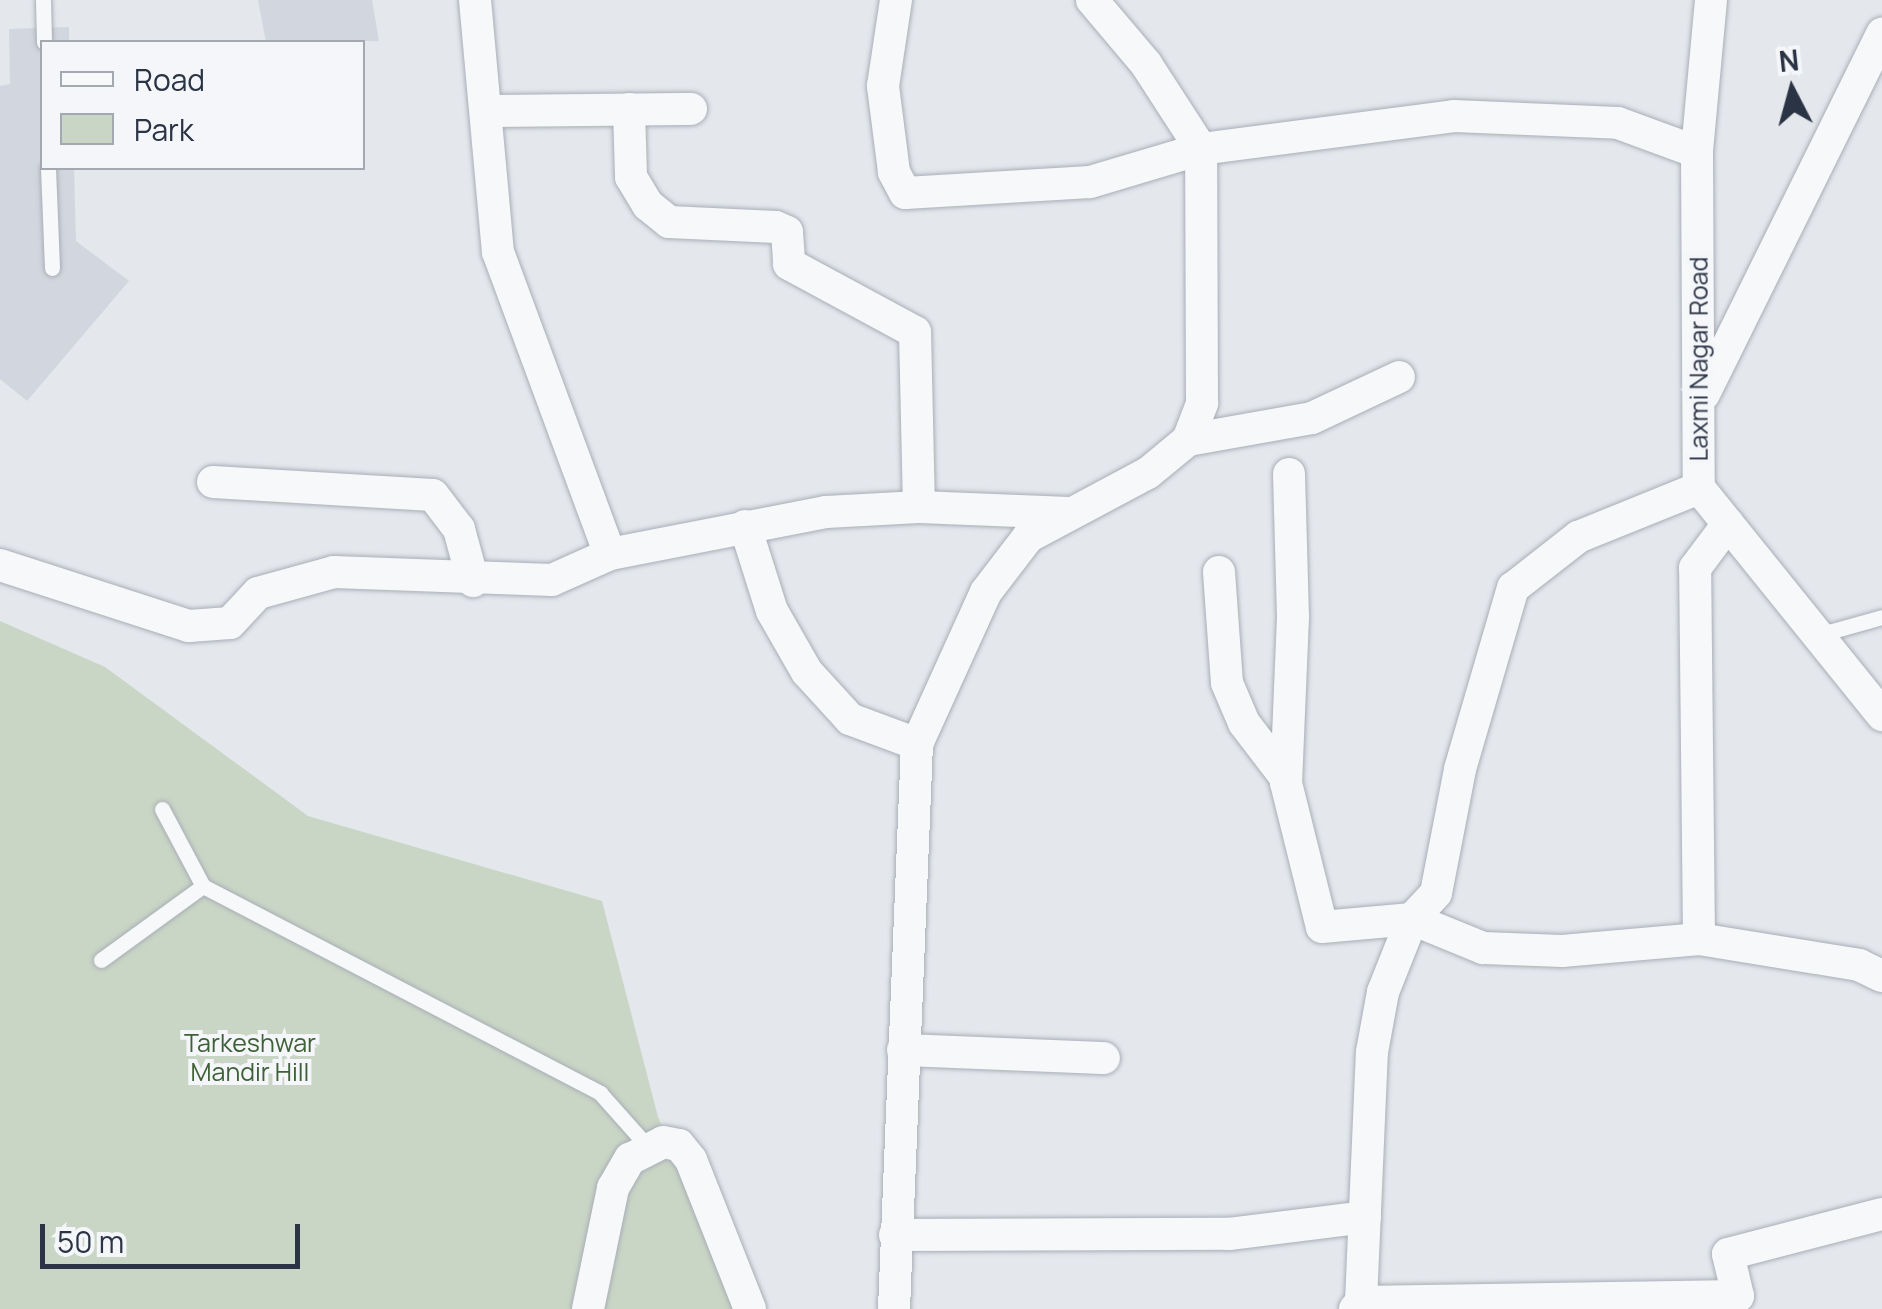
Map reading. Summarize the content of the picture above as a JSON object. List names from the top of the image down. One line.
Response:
{"streets":{"street":["Laxmi Nagar Road"]},"parks":["Tarkeshwar Mandir Hill"],"legend":["Road","Park"],"scale_bar":"50 m","north":"top"}
